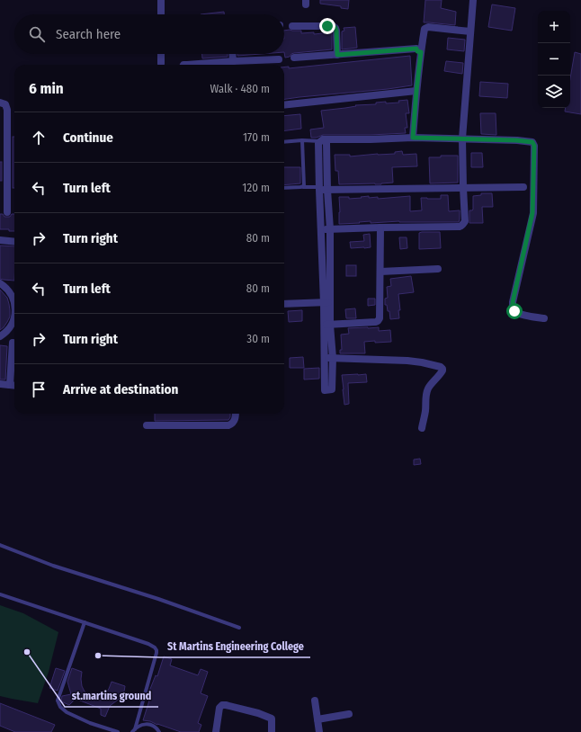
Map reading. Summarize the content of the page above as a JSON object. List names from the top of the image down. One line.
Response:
{"places":["st.martins ground","St Martins Engineering College"],"page":{"map_buttons":["+","−"],"search":"Search here","heading":["6 min","Walk · 480 m"],"list":[["Continue","170 m"],["Turn left","120 m"],["Turn right","80 m"],["Turn left","80 m"],["Turn right","30 m"],"Arrive at destination"]}}
